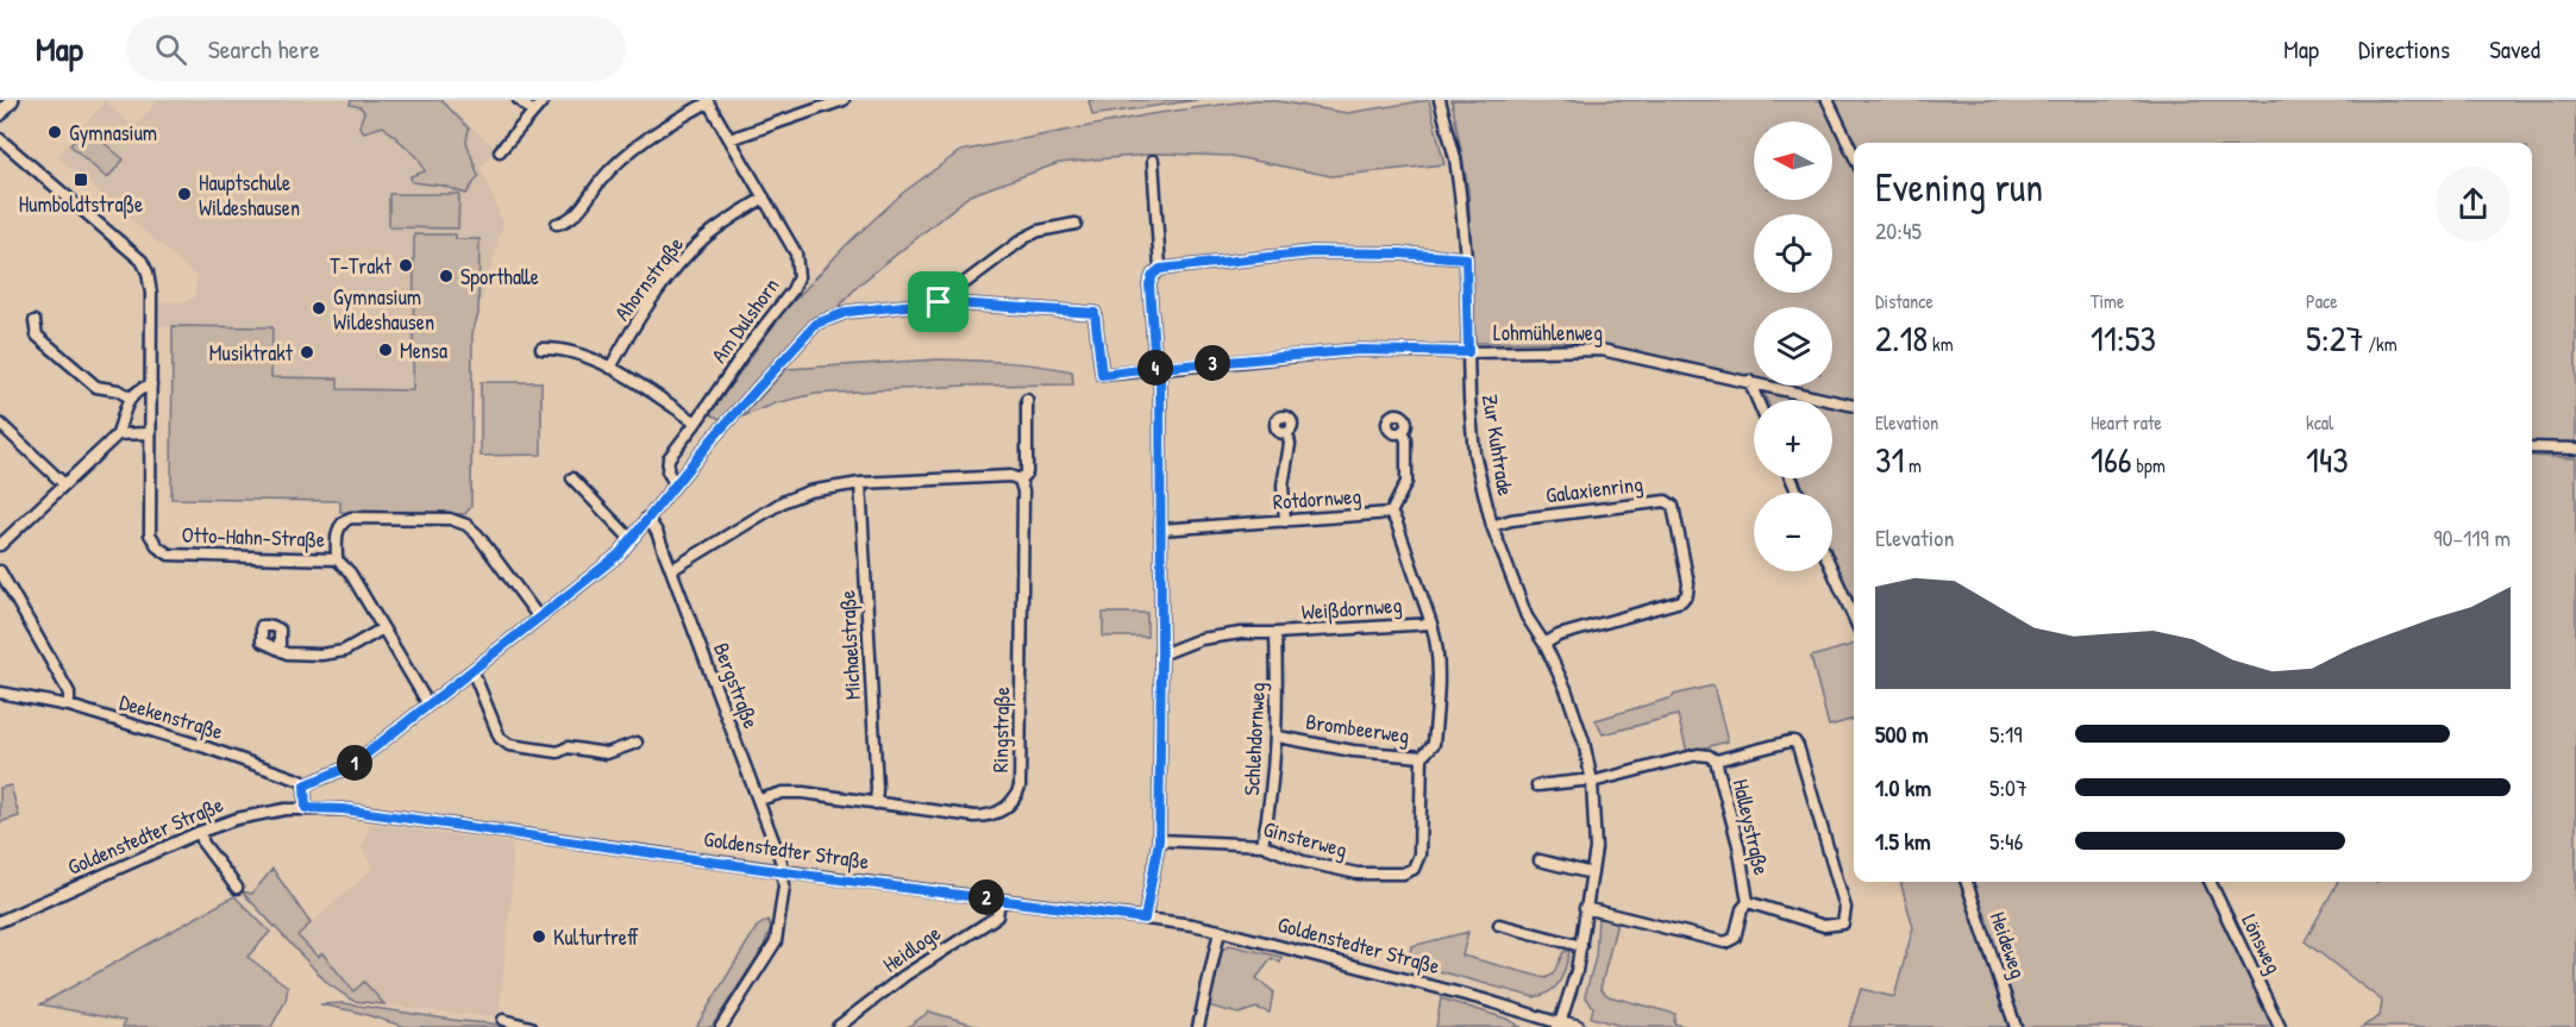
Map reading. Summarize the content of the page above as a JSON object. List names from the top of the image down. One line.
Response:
{"streets":{"main road":["Goldenstedter Straße"],"street":["Ahornstraße","Am Dulshorn","Lohmühlenweg","Zur Kuhtrade","Galaxienring","Rotdornweg","Otto-Hahn-Straße","Weißdornweg","Michaelstraße","Bergstraße","Deekenstraße","Brombeerweg","Ringstraße","Schlehdornweg","Halleystraße","Ginsterweg","Lönsweg","Heideweg","Heidloge"]},"crossings":[["Ahornstraße","Am Dulshorn"],["Lohmühlenweg","Zur Kuhtrade"],["Zur Kuhtrade","Galaxienring"],["Zur Kuhtrade","Goldenstedter Straße"],["Rotdornweg","Weißdornweg"],["Weißdornweg","Brombeerweg"],["Weißdornweg","Schlehdornweg"],["Michaelstraße","Ringstraße"],["Bergstraße","Ringstraße"],["Bergstraße","Goldenstedter Straße"],["Brombeerweg","Schlehdornweg"],["Brombeerweg","Ginsterweg"],["Schlehdornweg","Ginsterweg"],["Goldenstedter Straße","Heidloge"]],"places":{"other":["Gymnasium","Hauptschule Wildeshausen","T-Trakt","Sporthalle","Gymnasium Wildeshausen","Mensa","Musiktrakt","Kulturtreff"],"transit":["Humboldtstraße"]},"north":"left","page":{"header":"Map","search":"Search here","nav":["Map","Directions","Saved"],"map_buttons":["+","−"],"heading":["Evening run","20:45"],"stats":[["Distance","2.18 km"],["Time","11:53"],["Pace","5:27 /km"],["Elevation","31 m"],["Heart rate","166 bpm"],["kcal","143"]],"pins":["3","4","1","2"],"chart":["Elevation","90–119 m"],"list":[{"name":"500 m","note":"5:19"},{"name":"1.0 km","note":"5:07"},{"name":"1.5 km","note":"5:46"}]}}
